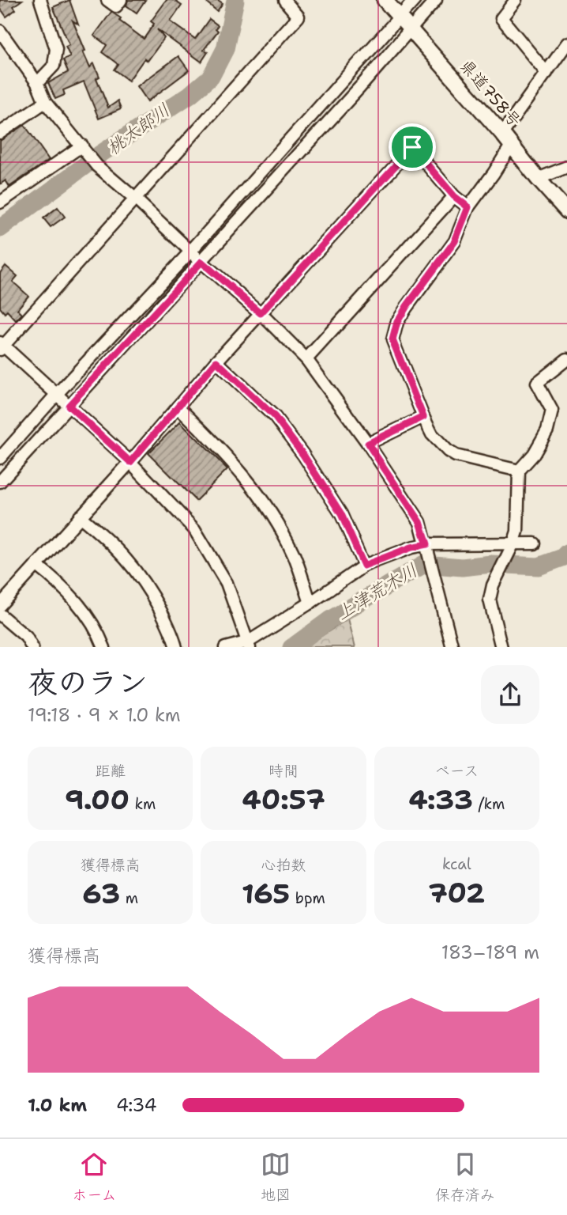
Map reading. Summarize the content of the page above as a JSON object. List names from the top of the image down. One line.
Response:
{"streets":{"main road":["県道758号"]},"water":["桃太郎川","上津荒木川"],"page":{"heading":["夜のラン","19:18 · 9 × 1.0 km"],"stats":[["距離","9.00 km"],["時間","40:57"],["ペース","4:33 /km"],["獲得標高","63 m"],["心拍数","165 bpm"],["kcal","702"]],"chart":["獲得標高","183–189 m"],"list":[{"name":"1.0 km","note":"4:34"}],"tabs":["ホーム","地図","保存済み"]}}
